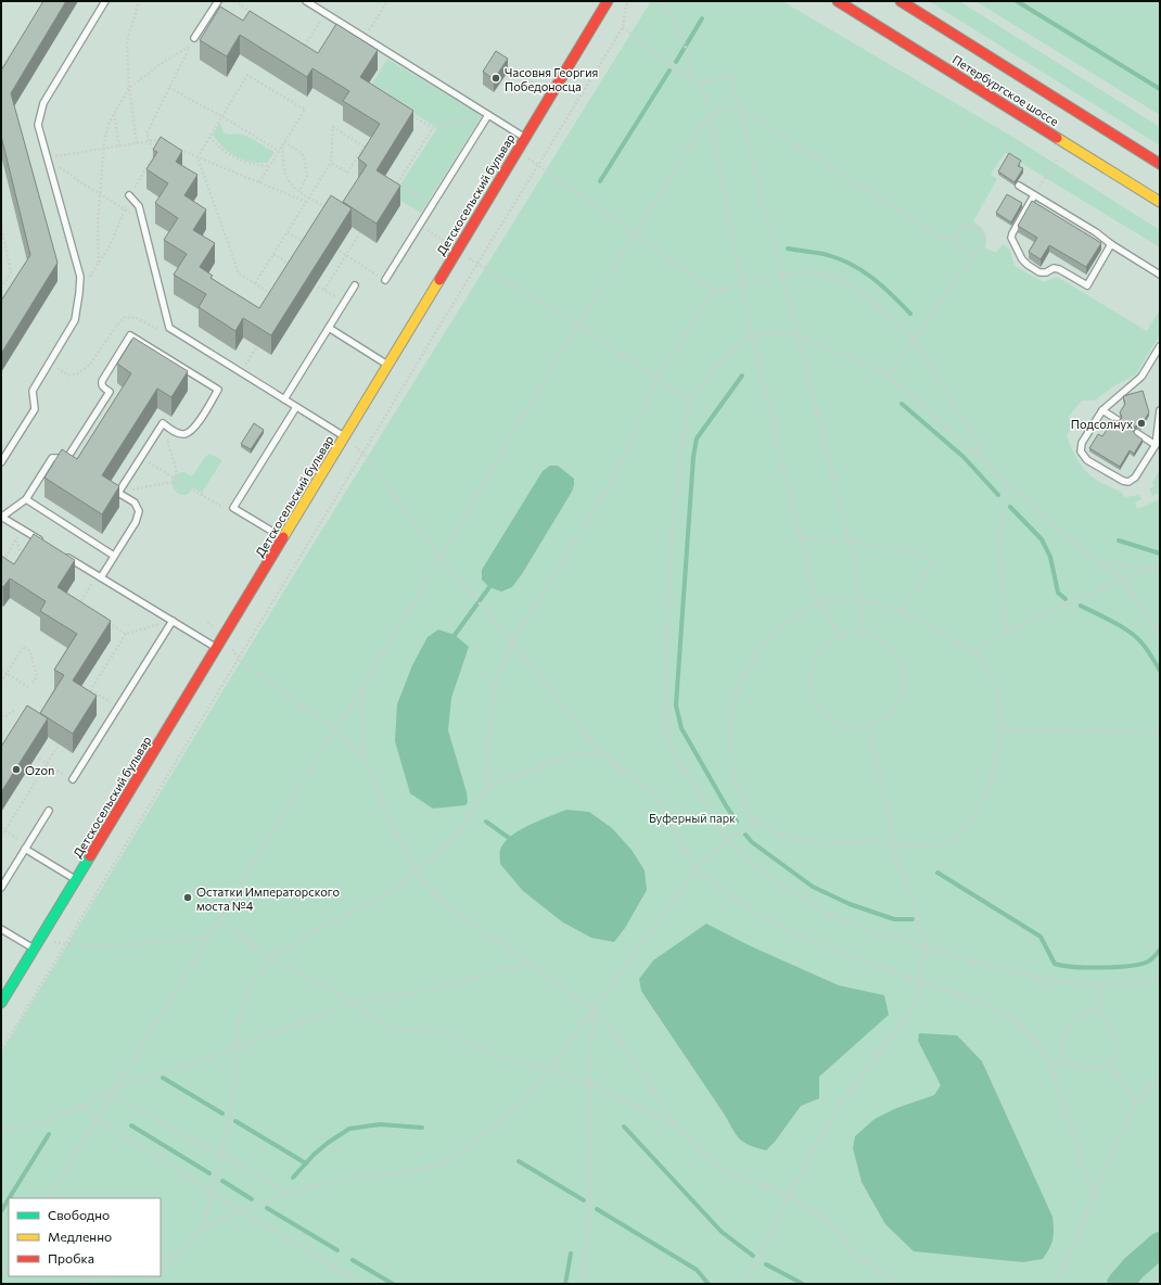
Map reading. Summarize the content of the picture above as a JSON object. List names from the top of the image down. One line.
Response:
{"streets":{"street":["Петербургское шоссе","Детскосельский бульвар"]},"parks":["Буферный парк"],"places":["Часовня Георгия Победоносца","Подсолнух","Ozon","Остатки Императорского моста №4"],"legend":["Свободно","Медленно","Пробка"]}
